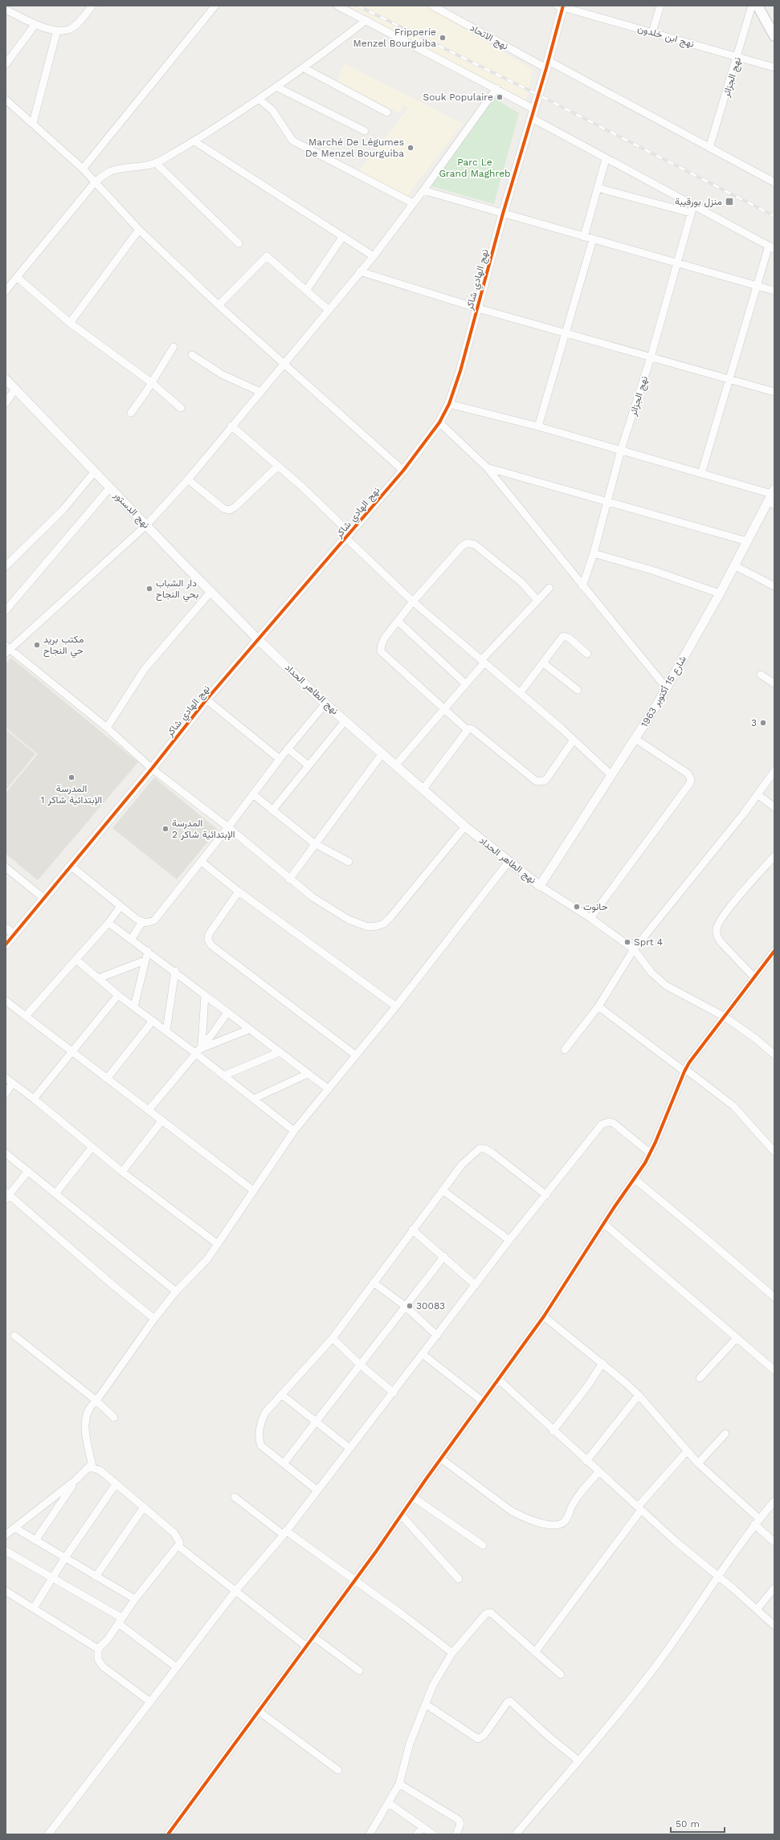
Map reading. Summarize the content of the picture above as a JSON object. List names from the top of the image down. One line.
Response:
{"streets":{"street":["نهج ابن خلدون","نهج الاتحاد","نهج الجزائر","نهج الهادي شاكر","نهج الدستور","نهج الطاهر الحداد","شارع 15 أكتوبر 1963"]},"crossings":[["نهج ابن خلدون","نهج الجزائر"],["نهج ابن خلدون","نهج الهادي شاكر"],["نهج الاتحاد","نهج الجزائر"],["نهج الاتحاد","نهج الهادي شاكر"],["نهج الهادي شاكر","نهج الدستور"],["نهج الهادي شاكر","نهج الطاهر الحداد"],["نهج الدستور","نهج الطاهر الحداد"],["نهج الطاهر الحداد","شارع 15 أكتوبر 1963"]],"parks":["Parc Le Grand Maghreb"],"places":{"other":["Fripperie Menzel Bourguiba","Souk Populaire","Marché De Légumes De Menzel Bourguiba","دار الشباب بحي النجاح","مكتب بريد حي النجاح","3","المدرسة الإبتدائية شاكر 1","المدرسة الإبتدائية شاكر 2","حانوت","Sprt 4","30083"],"transit":["منزل بورقيبة"]},"scale_bar":"50 m"}
